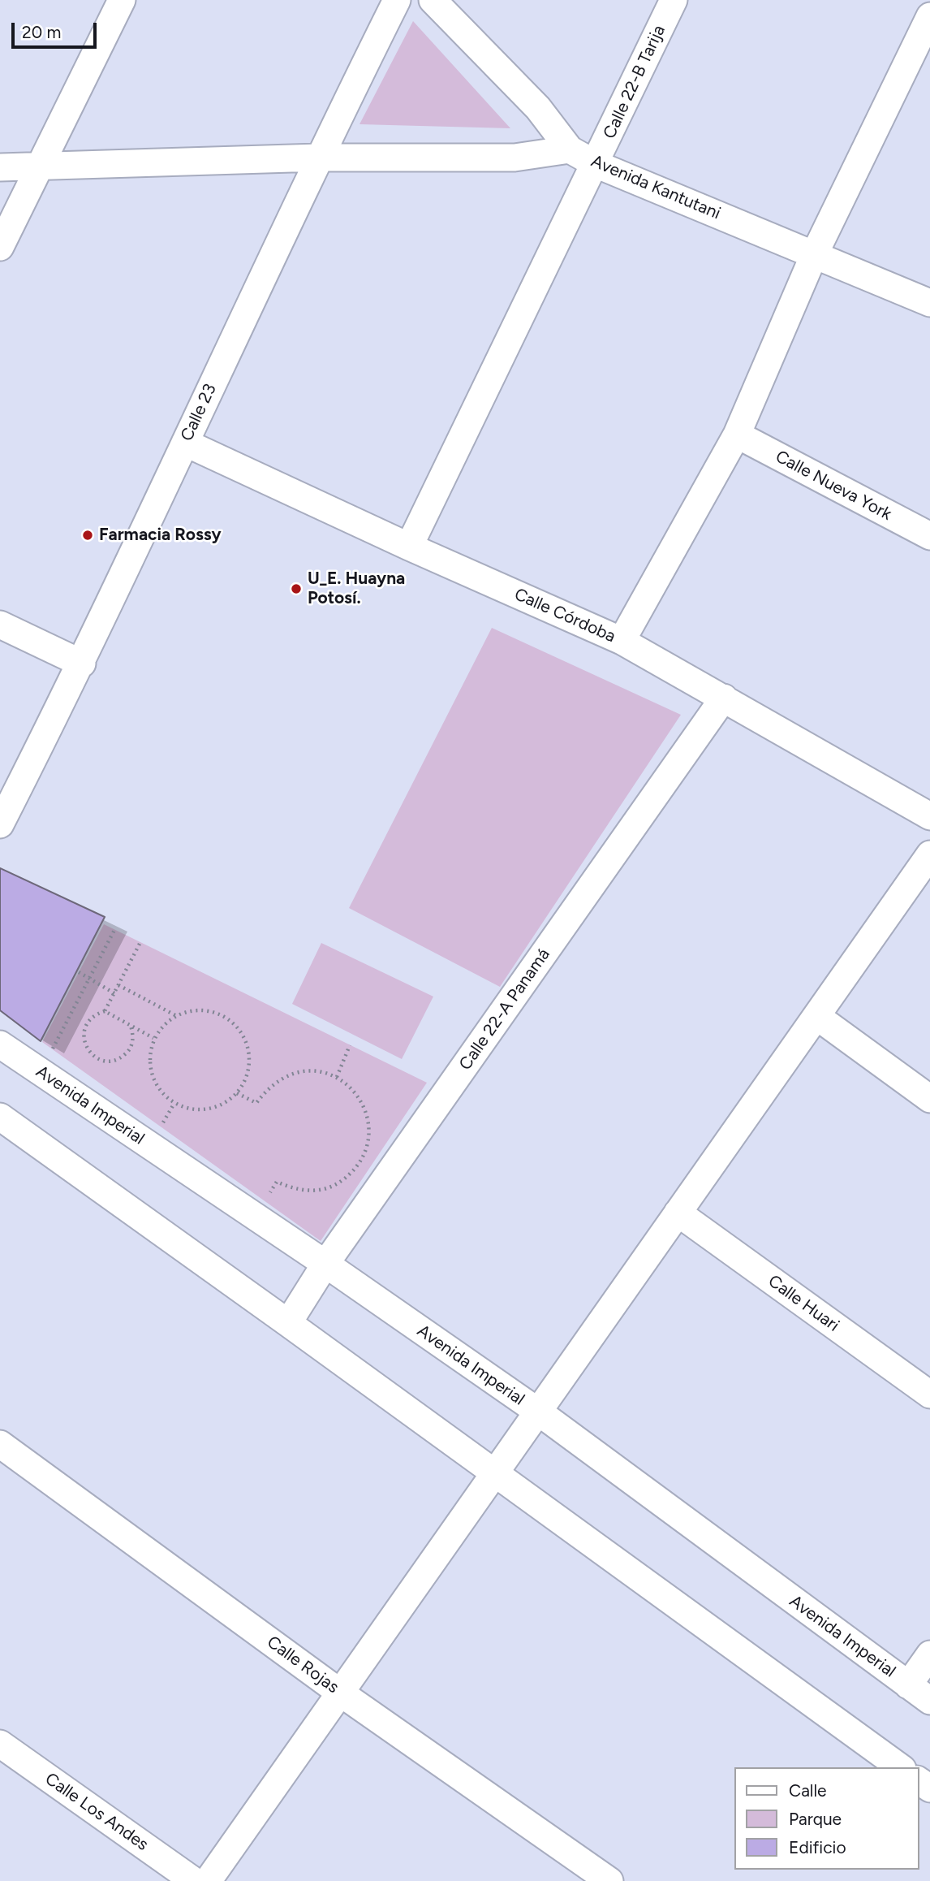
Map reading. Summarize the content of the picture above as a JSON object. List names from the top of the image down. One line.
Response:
{"streets":{"street":["Calle 22-B Tarija","Avenida Kantutani","Calle 23","Calle Nueva York","Calle Córdoba","Calle 22-A Panamá","Avenida Imperial","Calle Huari","Calle Rojas","Calle Los Andes"]},"crossings":[["Calle 22-B Tarija","Avenida Kantutani"],["Calle 22-B Tarija","Calle Córdoba"],["Calle 23","Calle Córdoba"],["Calle Córdoba","Calle 22-A Panamá"],["Calle 22-A Panamá","Avenida Imperial"]],"places":["Farmacia Rossy","U_E. Huayna Potosí."],"legend":["Calle","Parque","Edificio"],"scale_bar":"20 m"}
